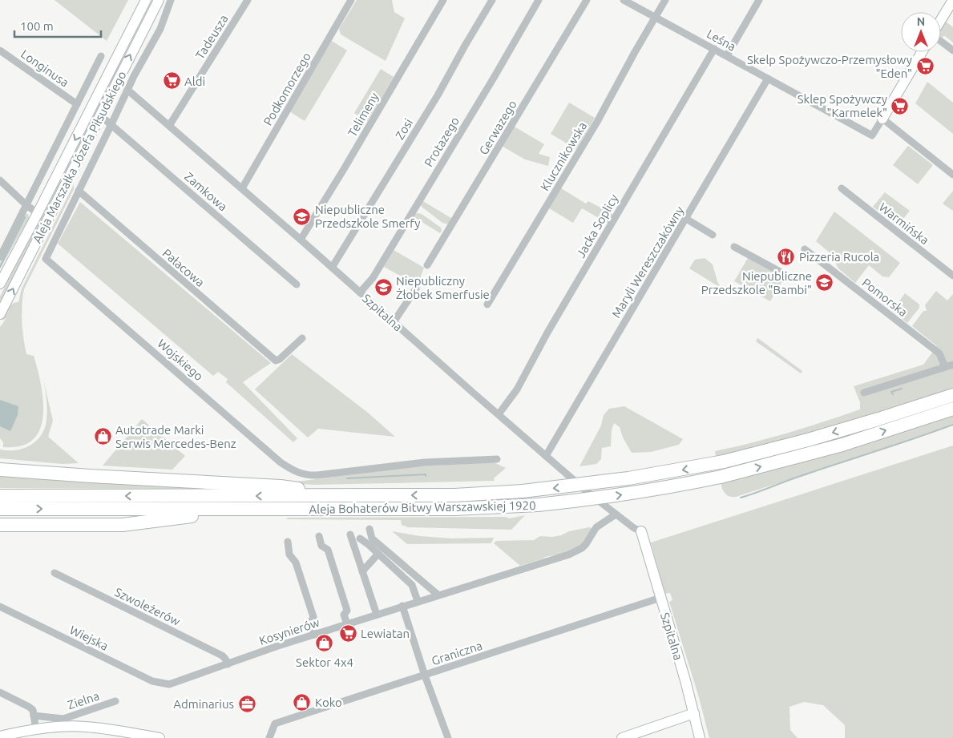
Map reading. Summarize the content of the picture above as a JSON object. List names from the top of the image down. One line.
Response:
{"streets":{"highway":["Aleja Bohaterów Bitwy Warszawskiej 1920"],"main road":["Aleja Marszałka Józefa Piłsudskiego","Szpitalna"],"street":["Tadeusza","Leśna","Longinusa","Podkomorzego","Telimeny","Gerwazego","Zosi","Protazego","Klucznikowska","Zamkowa","Warmińska","Jacka Soplicy","Maryli Wereszczakówny","Pałacowa","Pomorska","Wojskiego","Szwoleżerów","Kosynierów","Wiejska","Graniczna","Zielna"]},"crossings":[["Tadeusza","Szpitalna"],["Leśna","Klucznikowska"],["Leśna","Jacka Soplicy"],["Leśna","Maryli Wereszczakówny"],["Podkomorzego","Szpitalna"],["Telimeny","Szpitalna"],["Zosi","Szpitalna"],["Protazego","Szpitalna"],["Aleja Marszałka Józefa Piłsudskiego","Zamkowa"],["Aleja Marszałka Józefa Piłsudskiego","Pałacowa"],["Aleja Marszałka Józefa Piłsudskiego","Szpitalna"],["Aleja Marszałka Józefa Piłsudskiego","Wojskiego"],["Jacka Soplicy","Szpitalna"],["Maryli Wereszczakówny","Szpitalna"],["Szpitalna","Kosynierów"],["Szpitalna","Graniczna"],["Szwoleżerów","Kosynierów"],["Kosynierów","Wiejska"]],"places":{"supermarket":["Skelp Spożywczo-Przemysłowy \"Eden\"","Aldi","Sklep Spożywczy \"Karmelek\"","Lewiatan"],"school or university":["Niepubliczne Przedszkole Smerfy","Niepubliczne Przedszkole \"Bambi\"","Niepubliczny Żłobek Smerfusie"],"restaurant":["Pizzeria Rucola"],"shop":["Autotrade Marki Serwis Mercedes-Benz","Sektor 4x4","Koko"],"office":["Adminarius"]},"scale_bar":"100 m","north":"top"}
